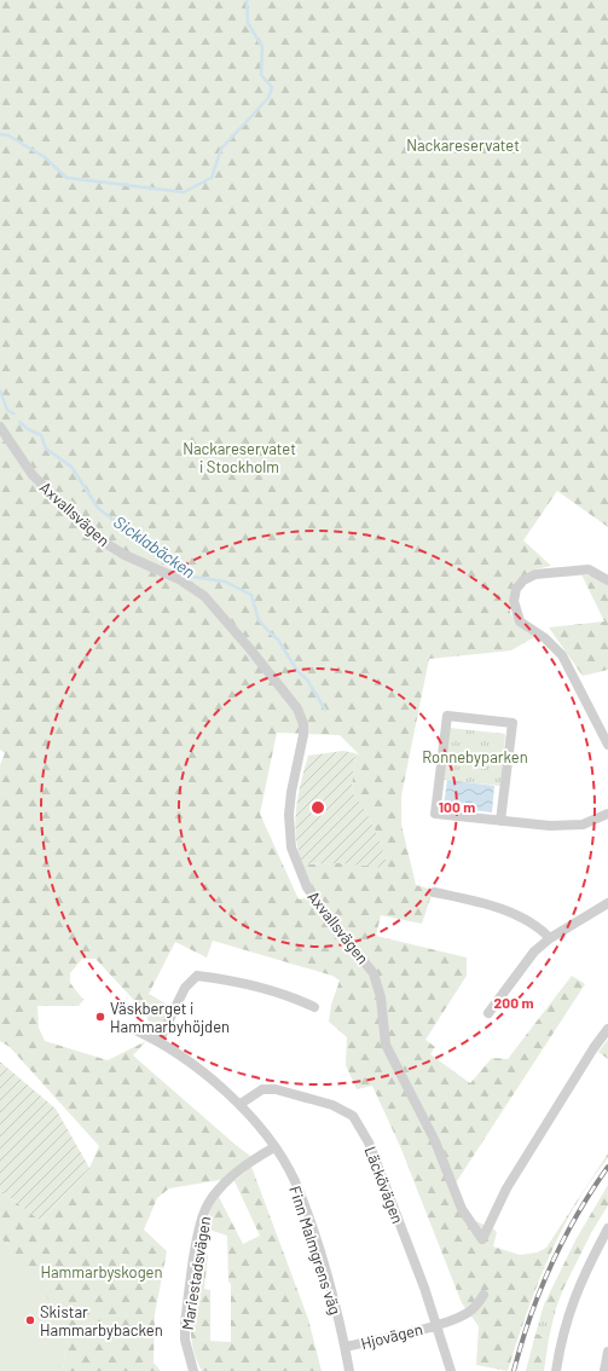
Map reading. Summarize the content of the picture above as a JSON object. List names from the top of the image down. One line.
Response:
{"streets":{"street":["Axvallsvägen","Läckövägen","Finn Malmgrens väg","Mariestadsvägen","Hjovägen"]},"crossings":[["Läckövägen","Finn Malmgrens väg"],["Läckövägen","Hjovägen"],["Finn Malmgrens väg","Mariestadsvägen"],["Finn Malmgrens väg","Hjovägen"]],"water":["Sicklabäcken"],"parks":["Nackareservatet","Nackareservatet i Stockholm","Ronnebyparken","Hammarbyskogen"],"places":["Väskberget i Hammarbyhöjden","Skistar Hammarbybacken"],"rings":["100 m","200 m"]}
